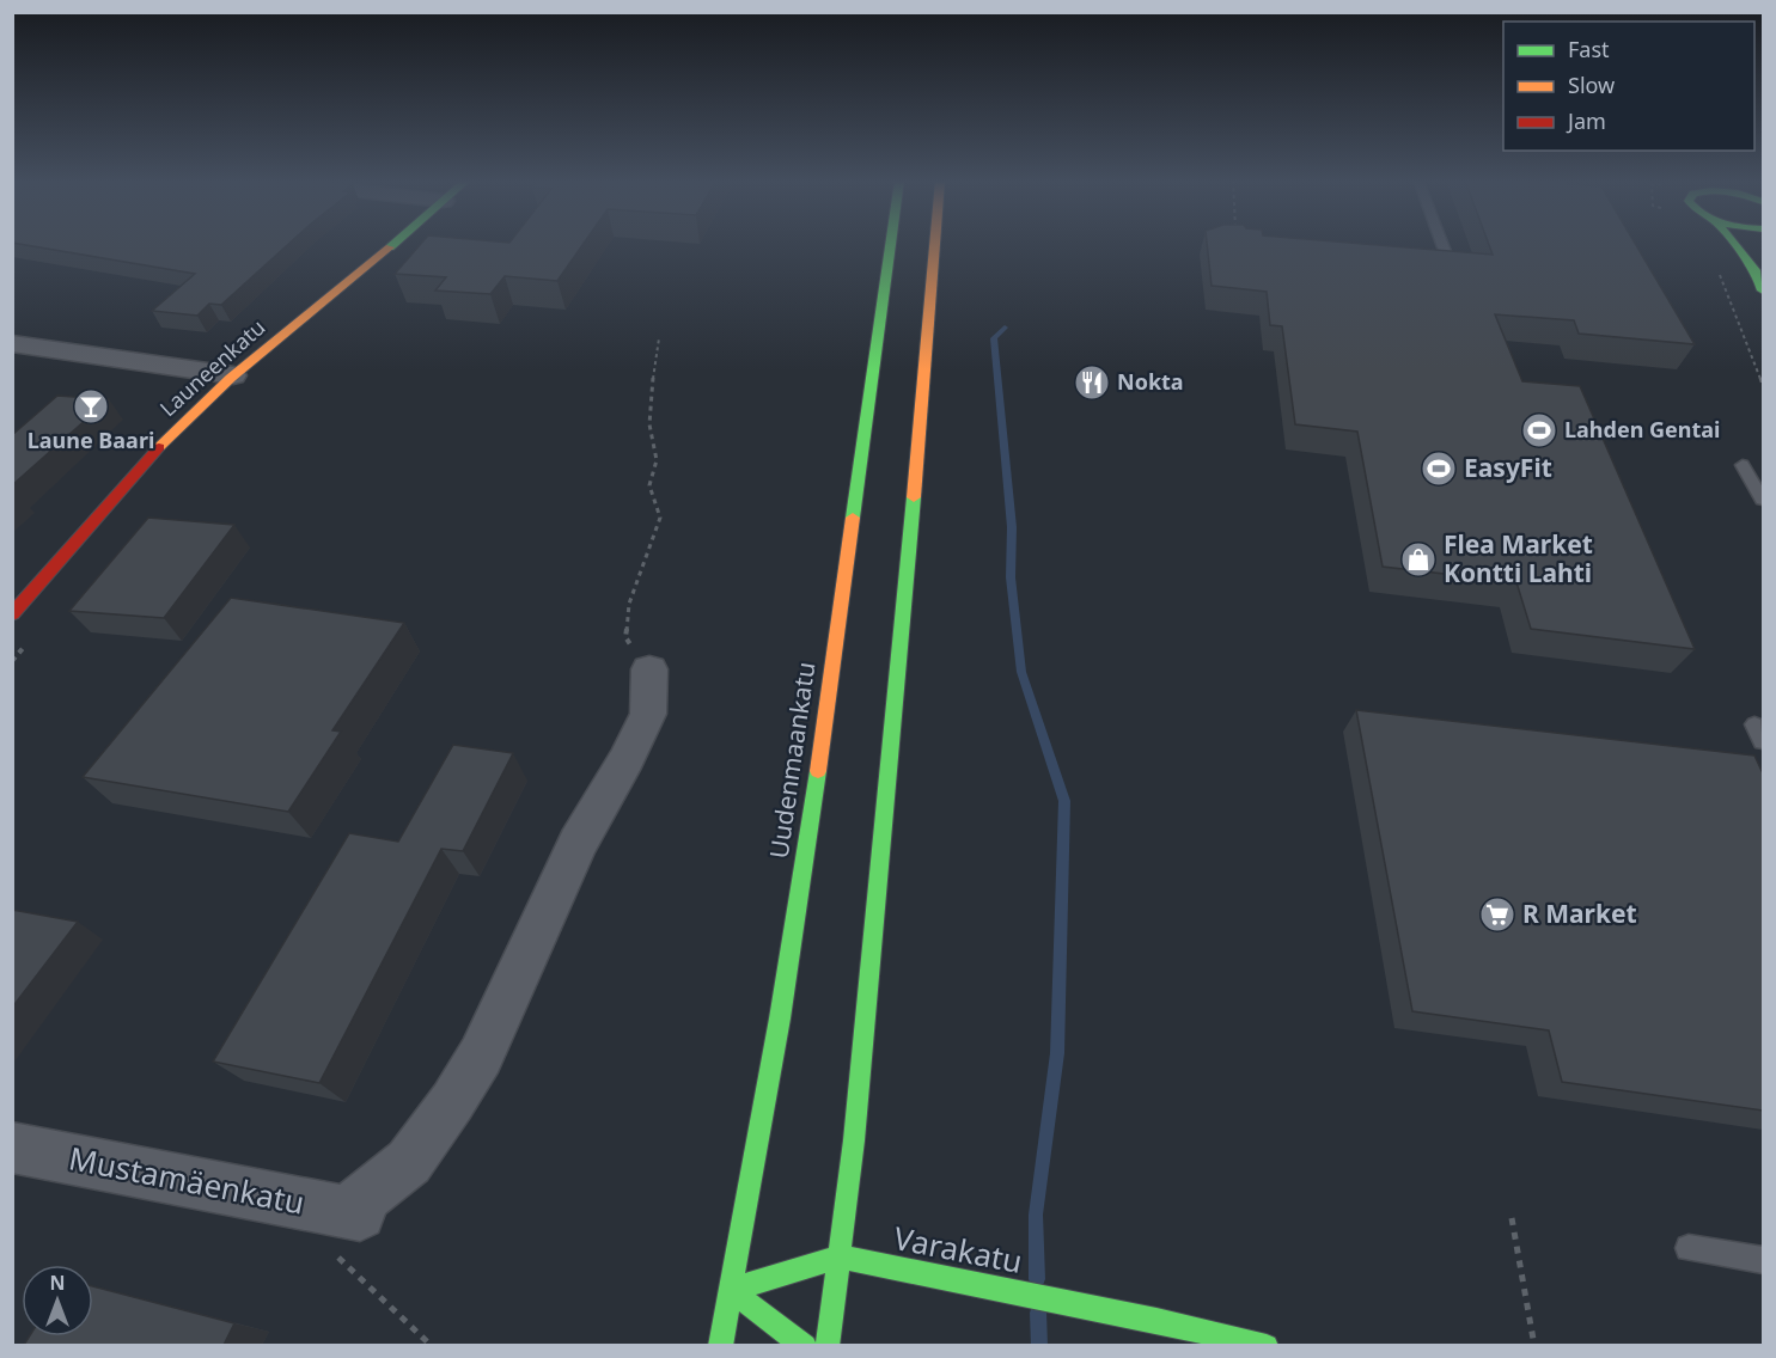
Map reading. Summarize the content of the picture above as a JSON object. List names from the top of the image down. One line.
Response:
{"streets":{"main road":["Launeenkatu","Uudenmaankatu","Varakatu"],"street":["Mustamäenkatu"]},"crossings":[["Uudenmaankatu","Varakatu"]],"places":{"restaurant":["Nokta"],"bar":["Laune Baari"],"sports":["Lahden Gentai","EasyFit"],"shop":["Flea Market Kontti Lahti"],"supermarket":["R Market"]},"legend":["Fast","Slow","Jam"],"north":"top"}
